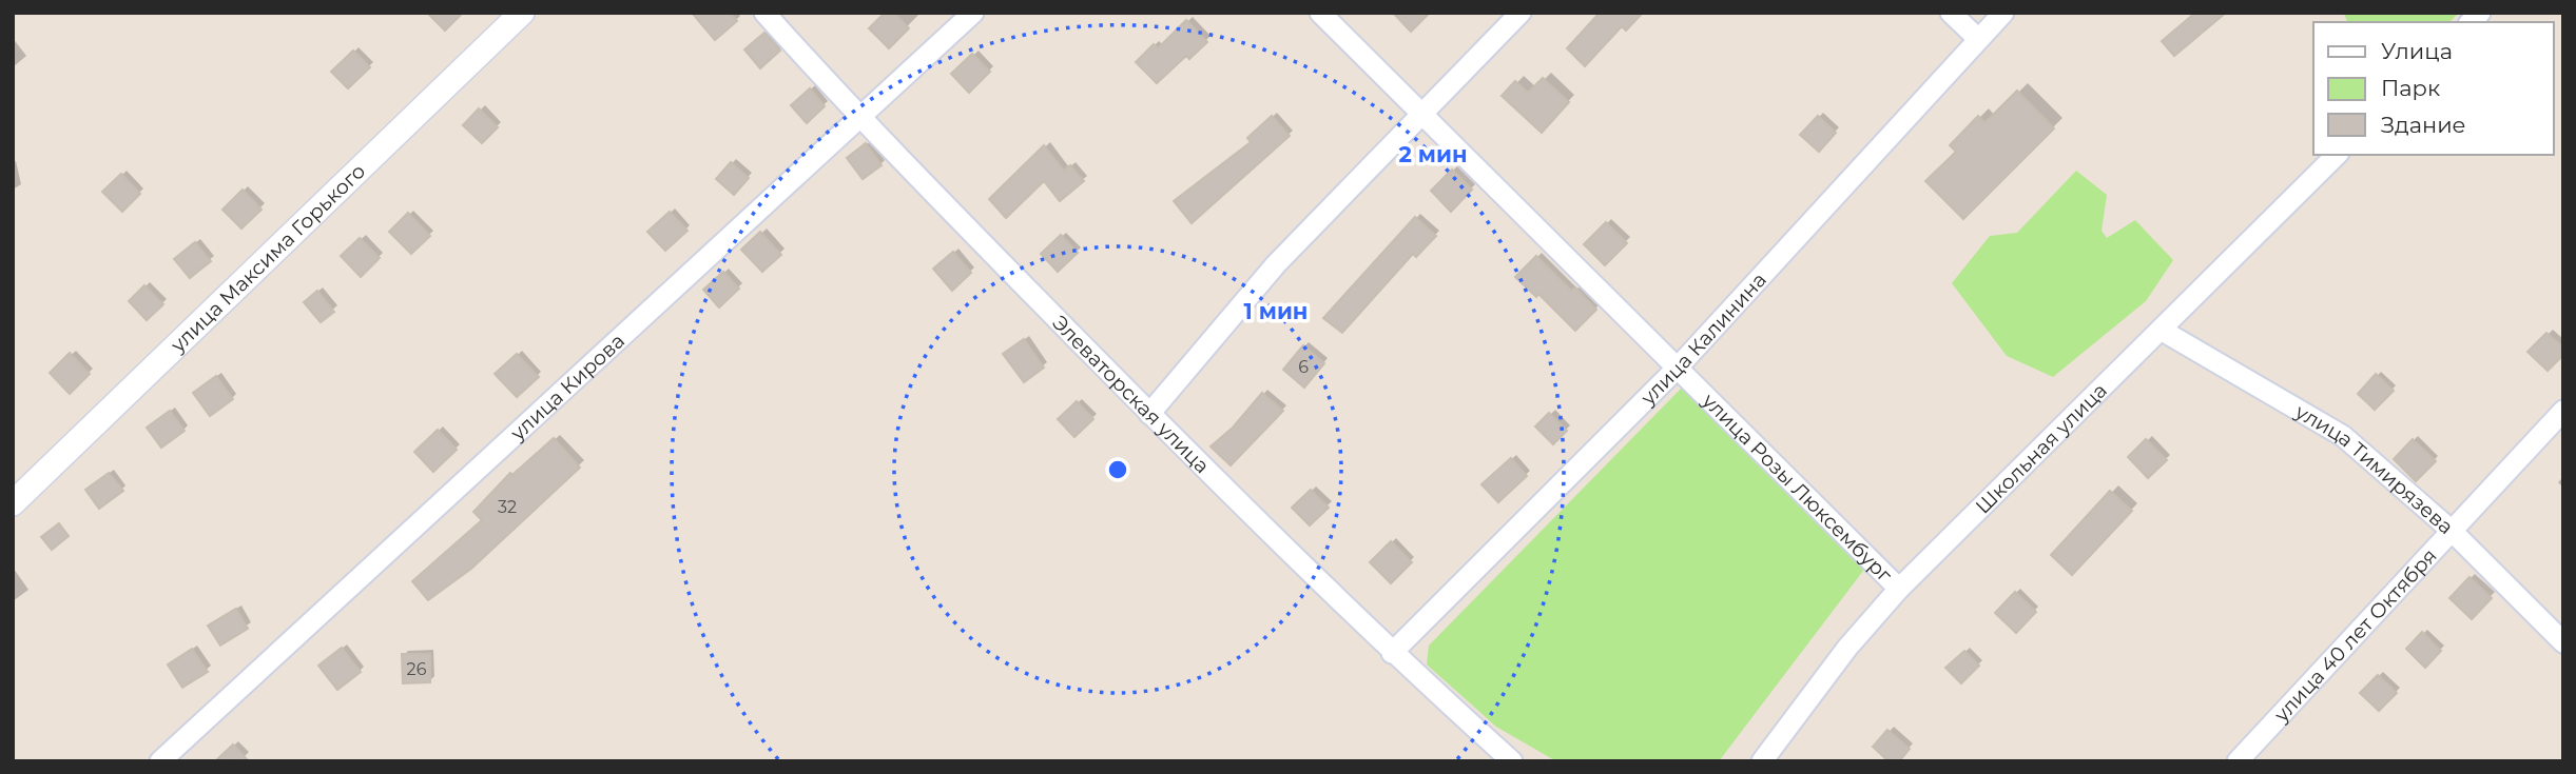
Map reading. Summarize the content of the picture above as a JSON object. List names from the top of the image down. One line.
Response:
{"streets":{"street":["улица Максима Горького","улица Калинина","улица Кирова","Элеваторская улица","Школьная улица","улица Тимирязева","улица Розы Люксембург","улица 40 лет Октября"]},"crossings":[["улица Калинина","Элеваторская улица"],["улица Калинина","улица Розы Люксембург"],["улица Кирова","Элеваторская улица"],["Школьная улица","улица Тимирязева"],["Школьная улица","улица Розы Люксембург"],["улица Тимирязева","улица 40 лет Октября"]],"house_numbers":["6","32","26"],"legend":["Улица","Парк","Здание"],"rings":["2 мин","1 мин"]}
